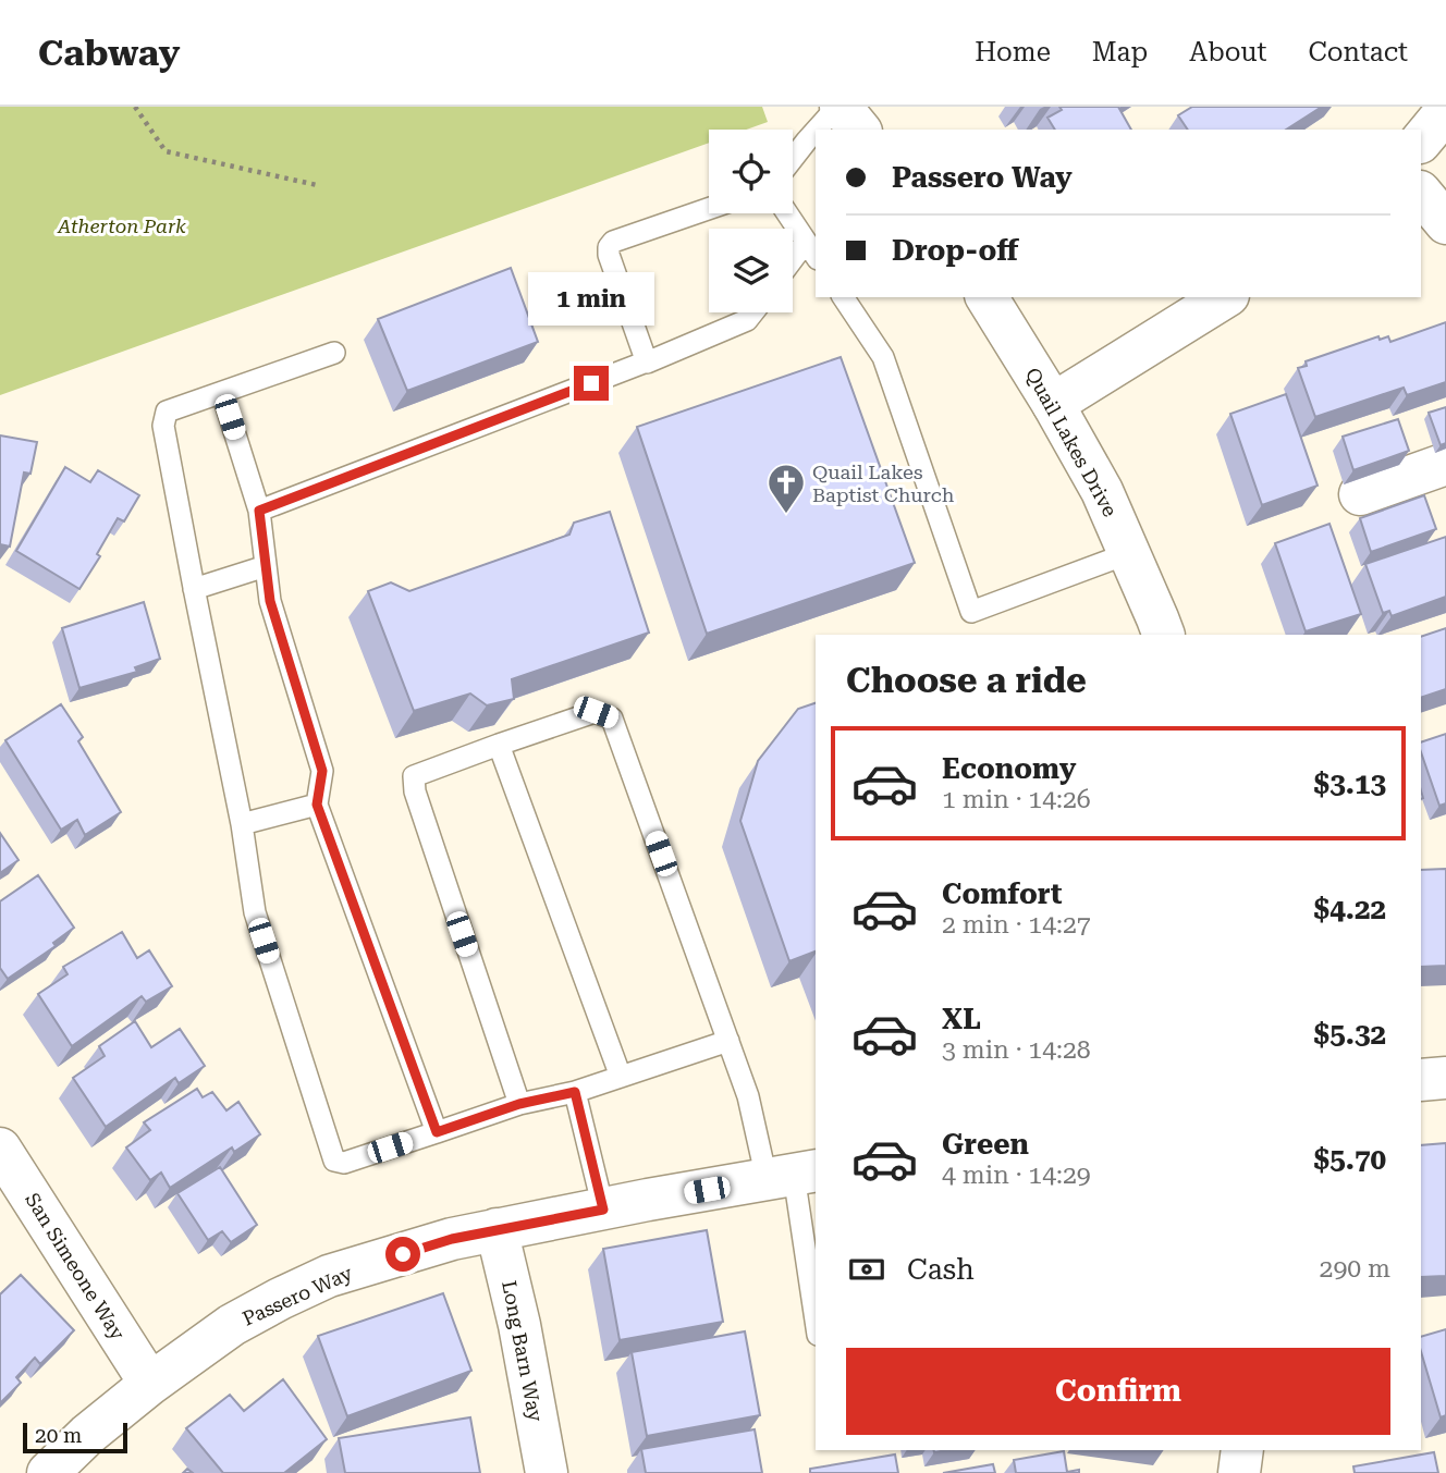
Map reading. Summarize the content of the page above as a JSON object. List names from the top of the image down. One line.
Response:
{"streets":{"street":["Quail Lakes Drive","San Simeone Way","Passero Way","Long Barn Way"]},"crossings":[["San Simeone Way","Passero Way"],["Passero Way","Long Barn Way"]],"parks":["Atherton Park"],"places":{"church":["Quail Lakes Baptist Church"]},"scale_bar":"20 m","page":{"header":"Cabway","nav":["Home","Map","About","Contact"],"banner":["Passero Way","Drop-off"],"bubble":"1 min","heading":"Choose a ride","list":[{"name":"Economy","note":"1 min · 14:26","value":"$3.13"},{"name":"Comfort","note":"2 min · 14:27","value":"$4.22"},{"name":"XL","note":"3 min · 14:28","value":"$5.32"},{"name":"Green","note":"4 min · 14:29","value":"$5.70"}],"pay":["Cash","290 m"],"buttons":"Confirm","scale":"20 m"}}
